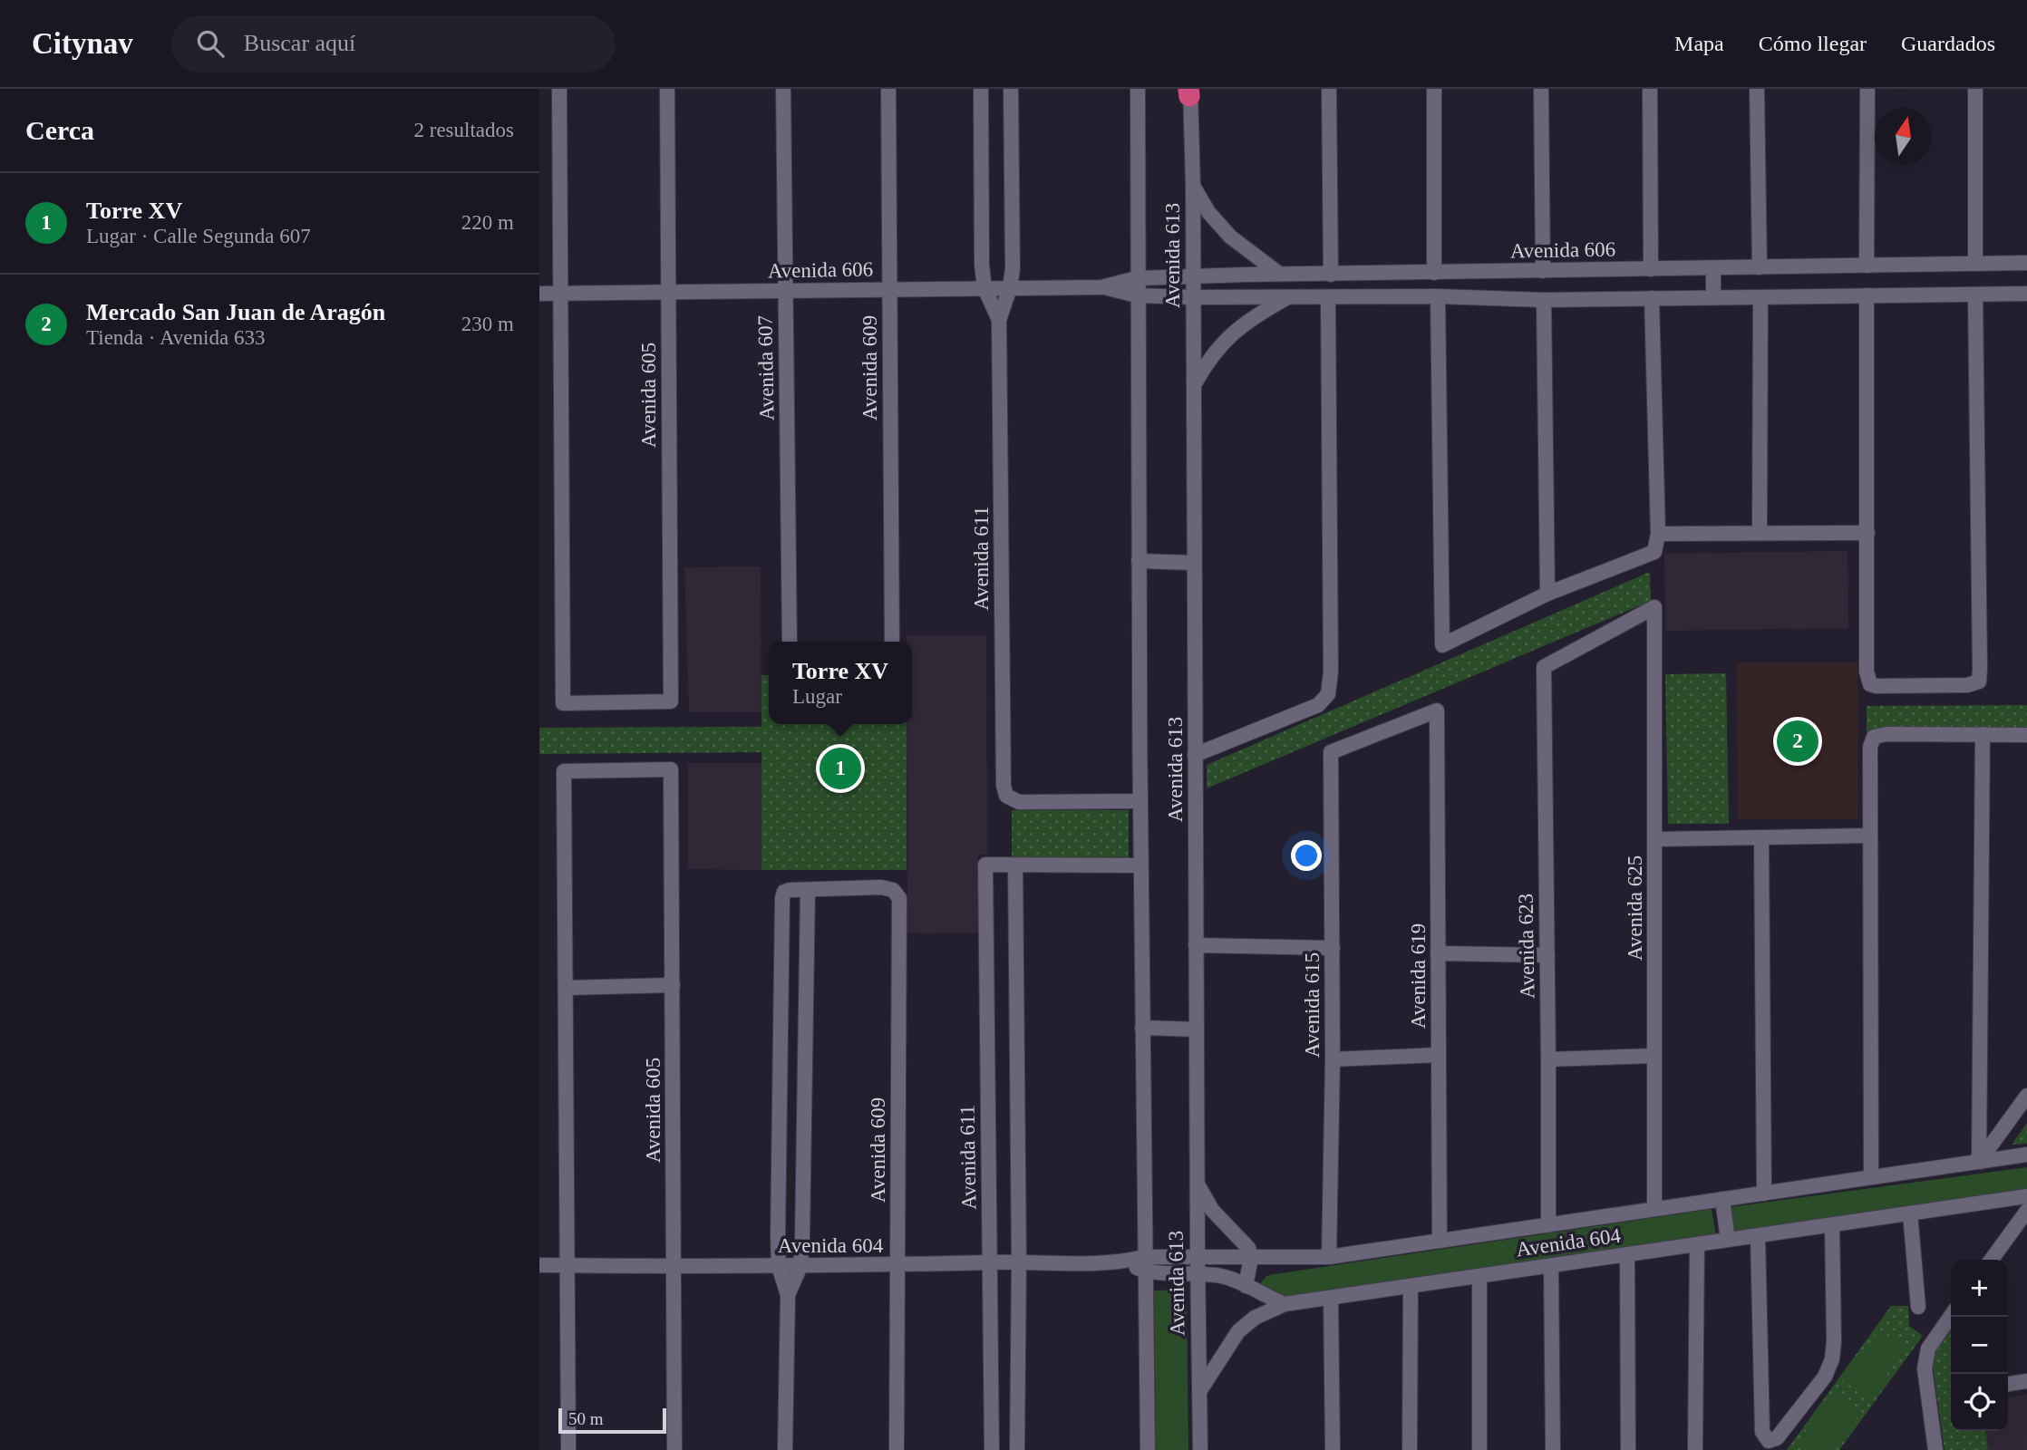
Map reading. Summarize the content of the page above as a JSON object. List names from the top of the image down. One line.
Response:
{"streets":{"street":["Avenida 606","Avenida 613","Avenida 607","Avenida 609","Avenida 605","Avenida 611","Avenida 625","Avenida 623","Avenida 619","Avenida 615","Avenida 604"]},"crossings":[["Avenida 606","Avenida 613"],["Avenida 606","Avenida 607"],["Avenida 606","Avenida 609"],["Avenida 606","Avenida 605"],["Avenida 606","Avenida 611"],["Avenida 613","Avenida 611"],["Avenida 613","Avenida 604"],["Avenida 609","Avenida 604"],["Avenida 605","Avenida 604"],["Avenida 611","Avenida 604"],["Avenida 625","Avenida 623"],["Avenida 625","Avenida 604"],["Avenida 623","Avenida 604"],["Avenida 619","Avenida 615"],["Avenida 619","Avenida 604"],["Avenida 615","Avenida 604"]],"scale_bar":"50 m","north":"top","page":{"header":"Citynav","search":"Buscar aquí","nav":["Mapa","Cómo llegar","Guardados"],"heading":["Cerca","2 resultados"],"list":[{"mark":"1","name":"Torre XV","note":"Lugar · Calle Segunda 607","value":"220 m"},{"mark":"2","name":"Mercado San Juan de Aragón","note":"Tienda · Avenida 633","value":"230 m"}],"popup":["Torre XV","Lugar"],"pins":["2","1"],"map_buttons":["+","−"],"scale":"50 m"}}
